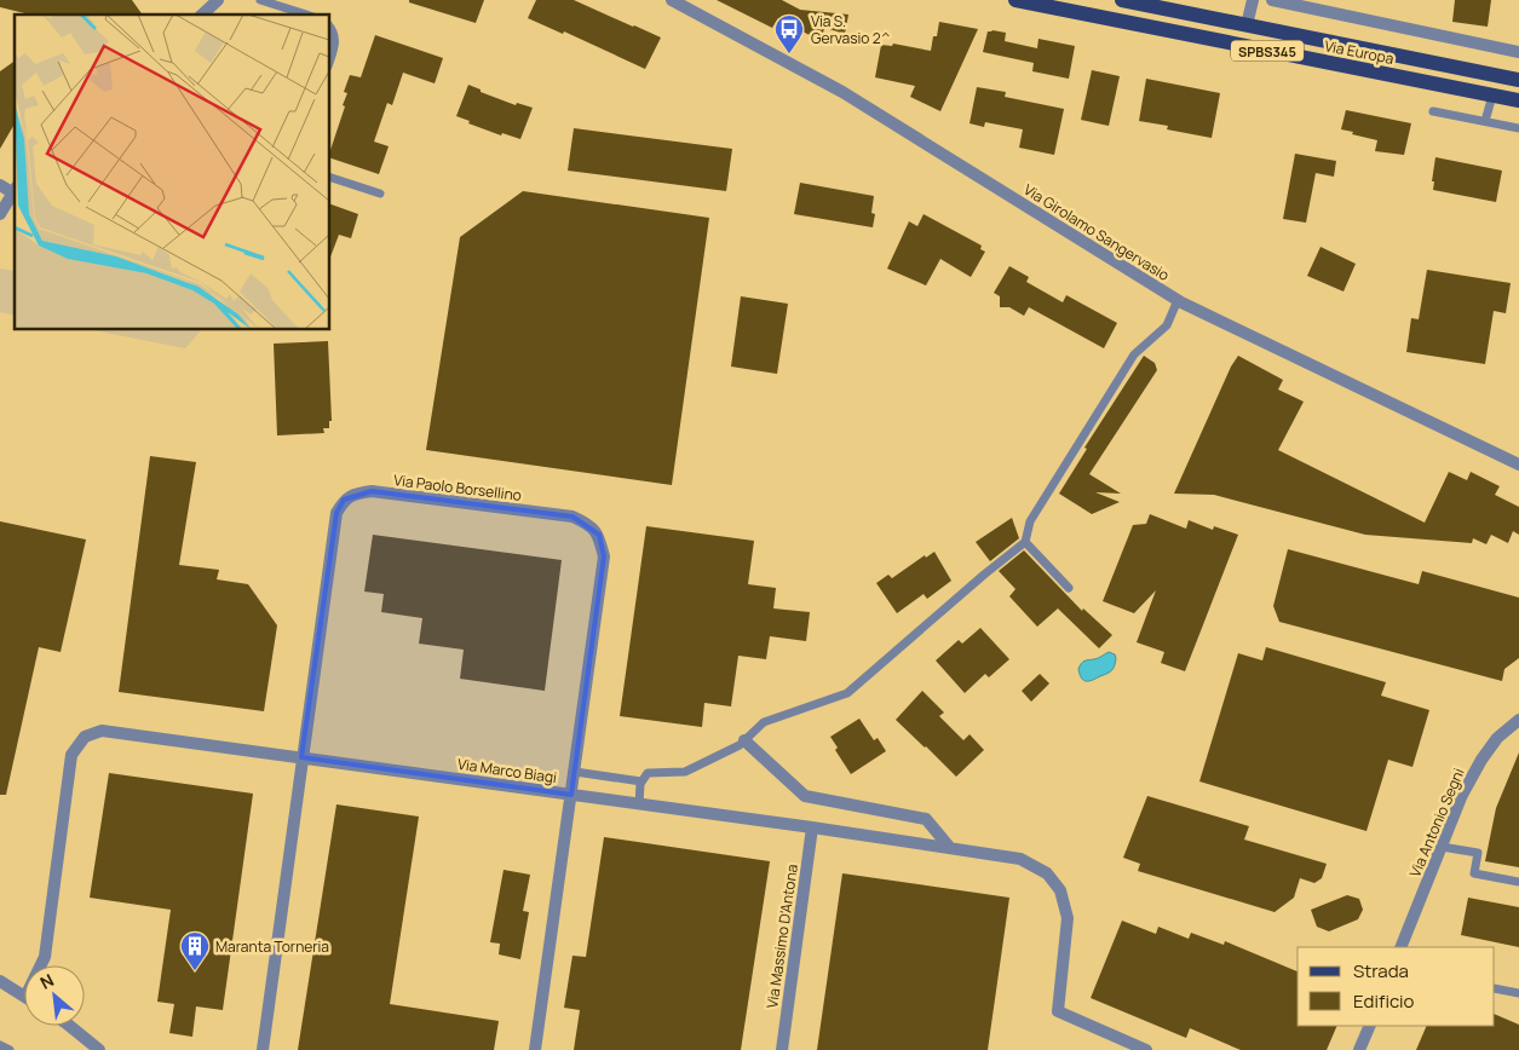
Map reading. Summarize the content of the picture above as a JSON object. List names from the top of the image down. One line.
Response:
{"streets":{"main road":["SPBS345","Via Europa"],"street":["Via Girolamo Sangervasio","Via Paolo Borsellino","Via Marco Biagi","Via Antonio Segni","Via Massimo D'Antona"]},"crossings":[["Via Paolo Borsellino","Via Marco Biagi"],["Via Marco Biagi","Via Massimo D'Antona"]],"places":{"bus stop":["Via S. Gervasio 2^"],"building":["Maranta Torneria"]},"legend":["Strada","Edificio"],"north":"top left"}
